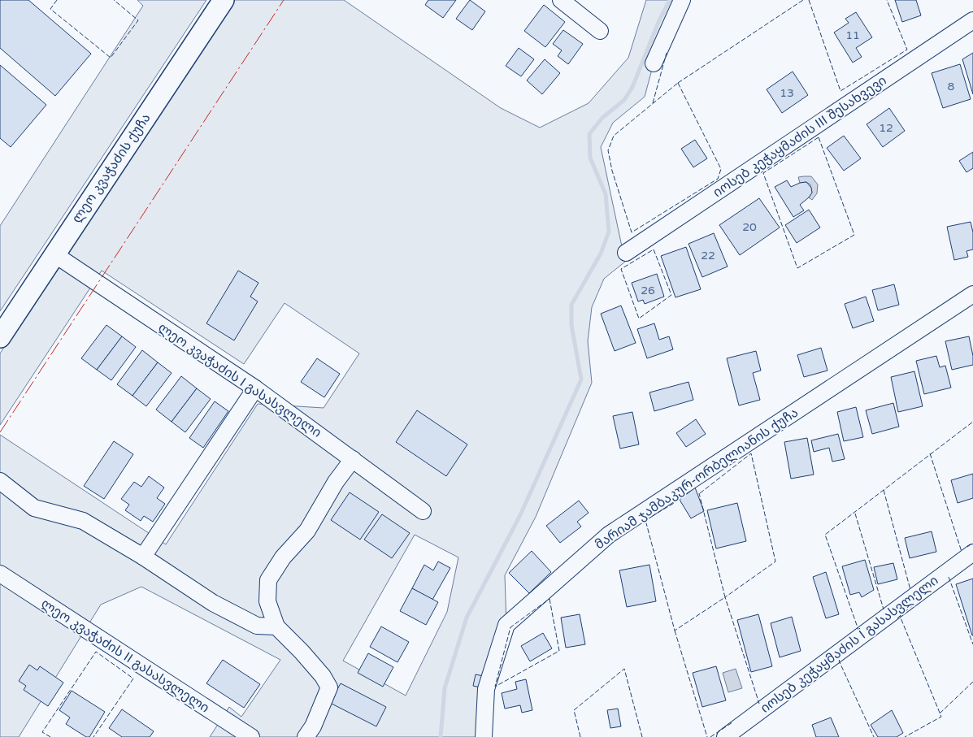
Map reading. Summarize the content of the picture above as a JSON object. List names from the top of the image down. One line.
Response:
{"streets":{"main road":["ლეო კვაჭაძის ქუჩა"],"street":["იოსებ კეჭაყმაძის III შესახვევი","ლეო კვაჭაძის I გასასვლელი","მარიამ ჯამბაკურ-ორბელიანის ქუჩა","იოსებ კეჭაყმაძის I გასასვლელი","ლეო კვაჭაძის II გასასვლელი"]},"crossings":[["ლეო კვაჭაძის ქუჩა","ლეო კვაჭაძის I გასასვლელი"]],"house_numbers":["11","8","13","12","20","22","26"]}
